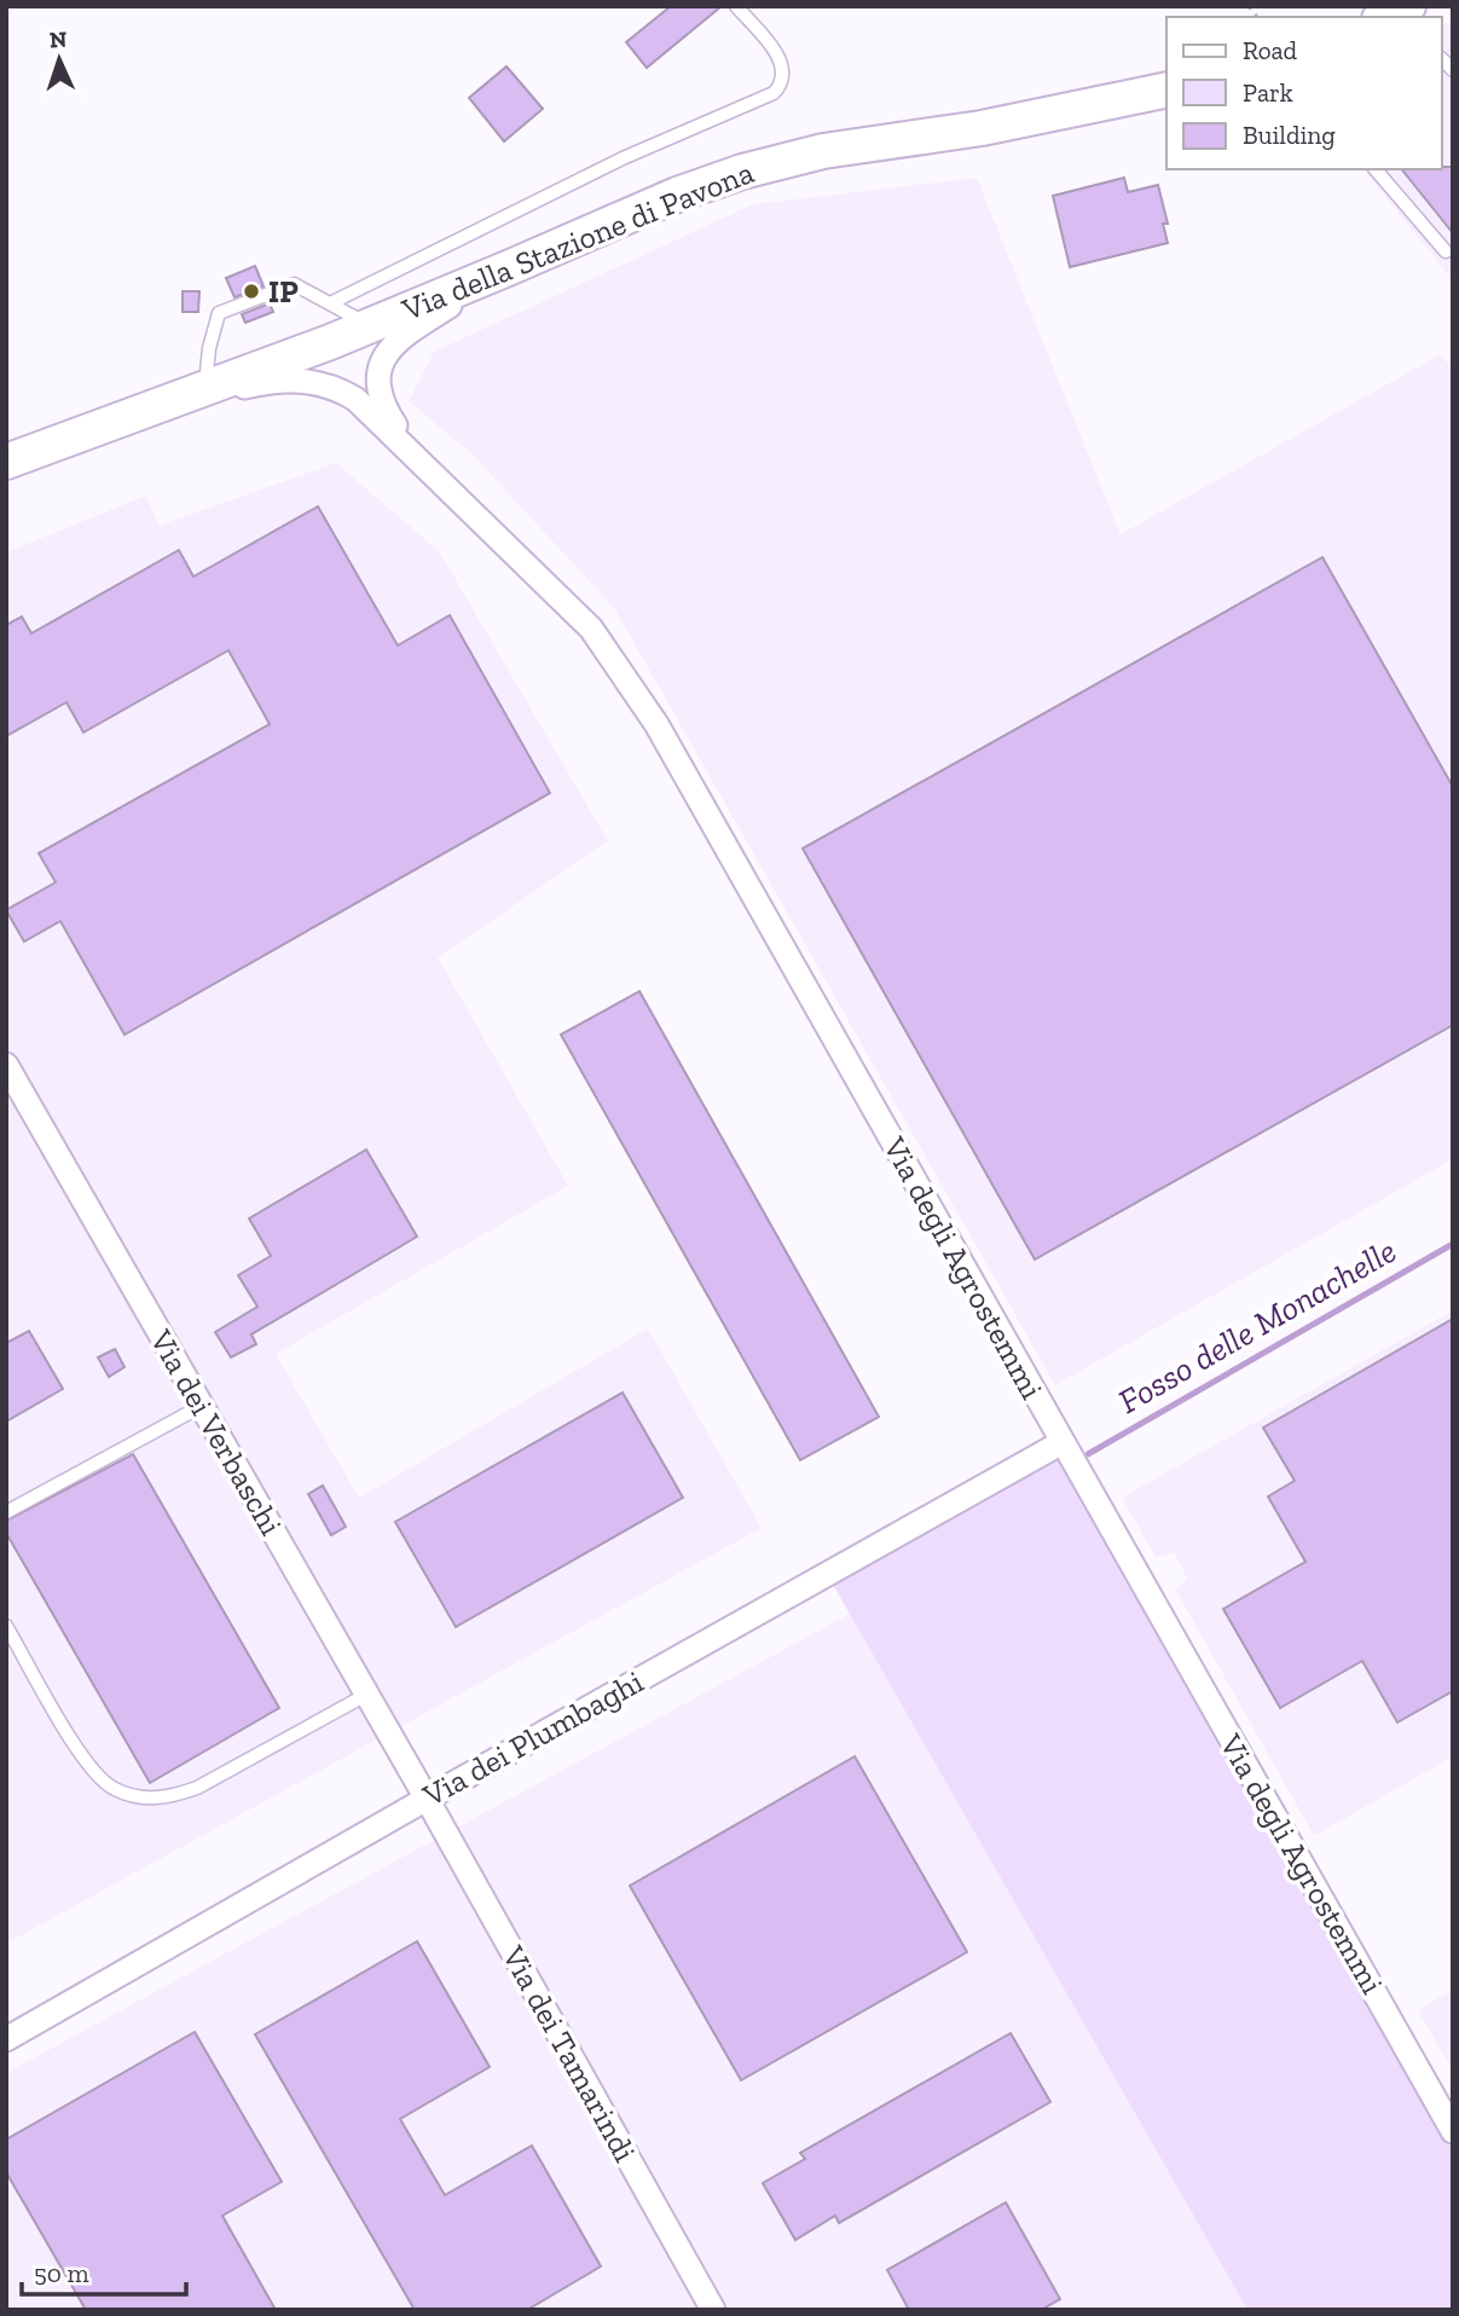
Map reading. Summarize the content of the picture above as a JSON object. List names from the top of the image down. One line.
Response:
{"streets":{"main road":["Via della Stazione di Pavona"],"street":["Via degli Agrostemmi","Via dei Verbaschi","Via dei Plumbaghi","Via dei Tamarindi"]},"crossings":[["Via della Stazione di Pavona","Via degli Agrostemmi"],["Via degli Agrostemmi","Via dei Plumbaghi"],["Via dei Verbaschi","Via dei Plumbaghi"],["Via dei Verbaschi","Via dei Tamarindi"],["Via dei Plumbaghi","Via dei Tamarindi"]],"water":["Fosso delle Monachelle"],"places":["IP"],"legend":["Road","Park","Building"],"scale_bar":"50 m","north":"top"}
